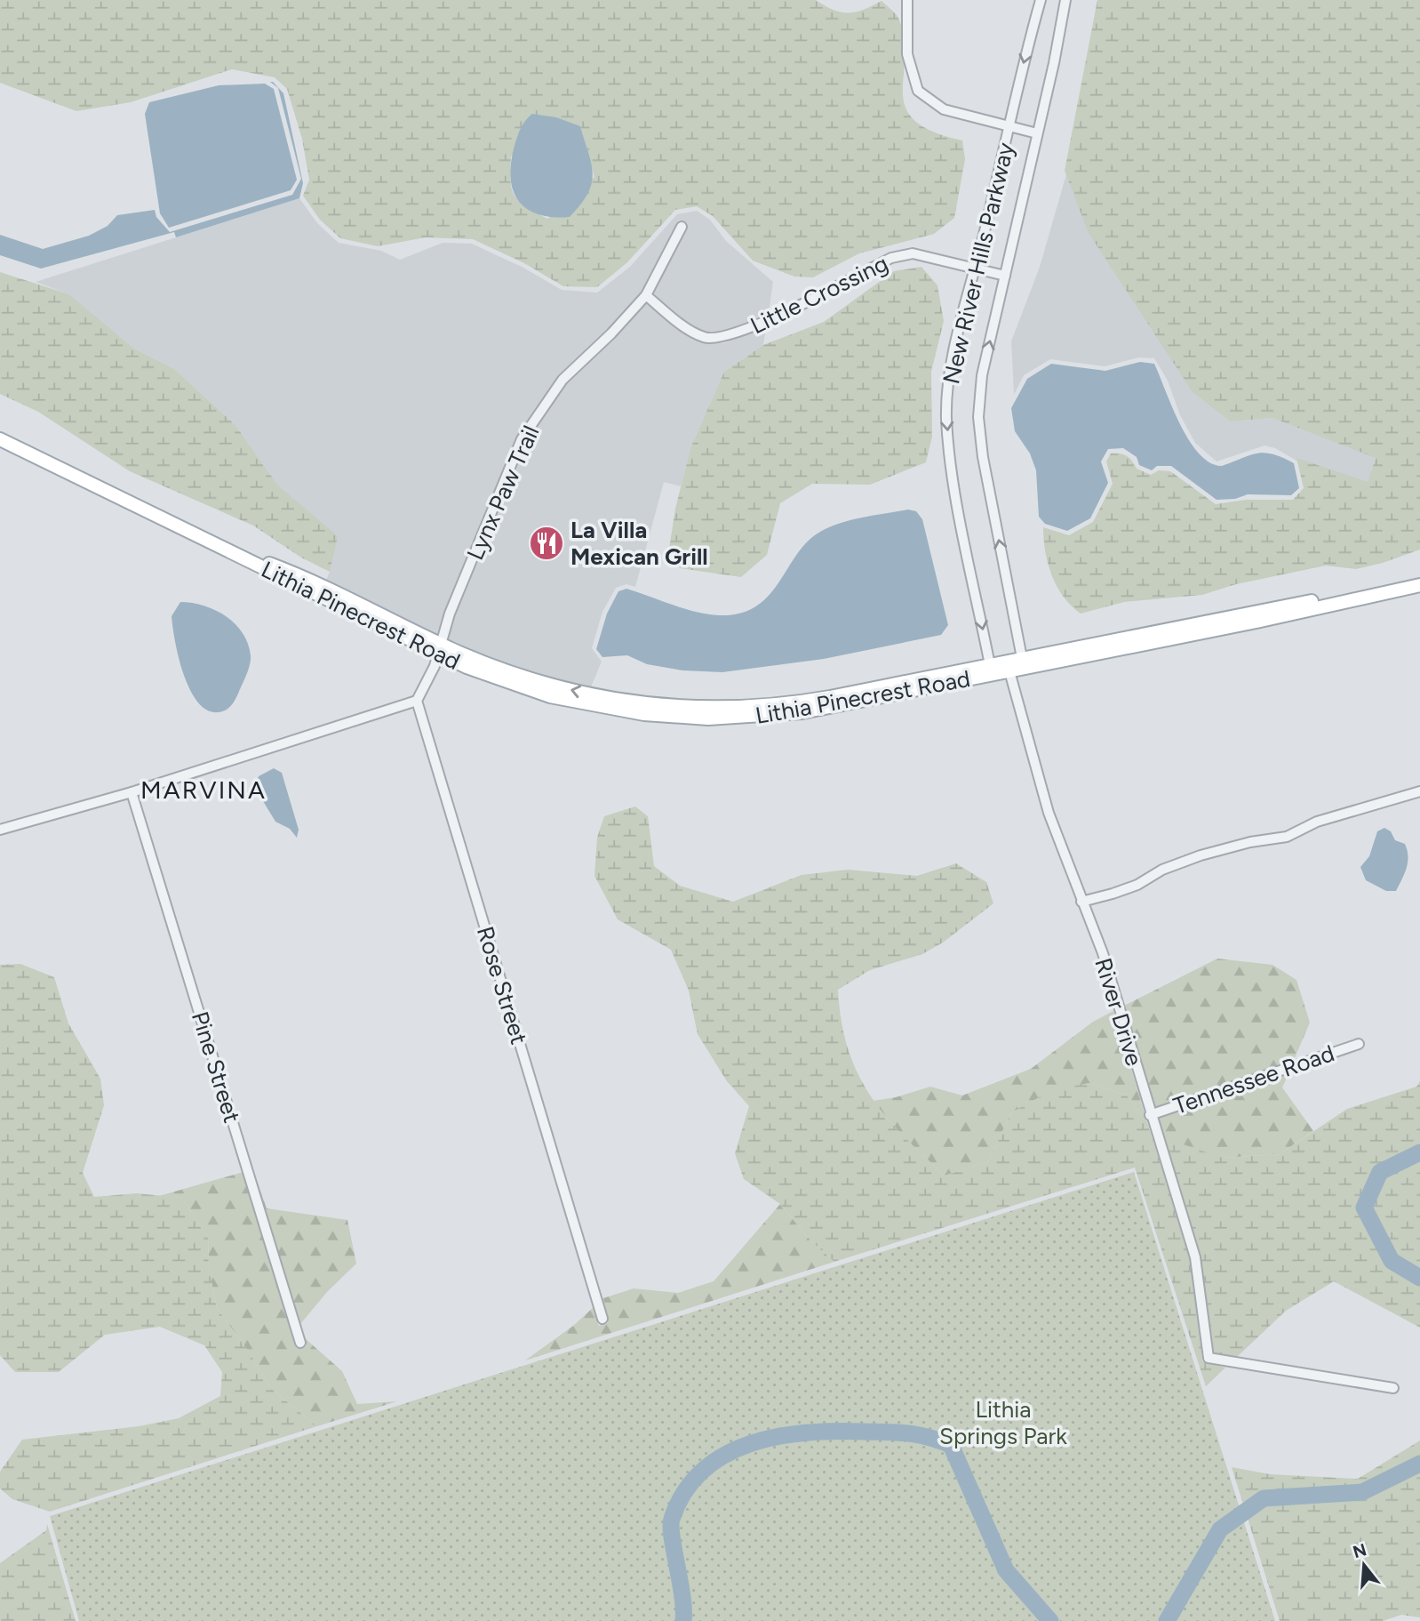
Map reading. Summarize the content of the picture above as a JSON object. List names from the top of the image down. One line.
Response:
{"streets":{"main road":["Lithia Pinecrest Road"],"street":["New River Hills Parkway","Little Crossing","Lynx Paw Trail","Rose Street","River Drive","Pine Street","Tennessee Road"]},"crossings":[["New River Hills Parkway","Little Crossing"],["New River Hills Parkway","Lithia Pinecrest Road"],["Little Crossing","Lynx Paw Trail"],["Lynx Paw Trail","Lithia Pinecrest Road"],["Lithia Pinecrest Road","River Drive"],["River Drive","Tennessee Road"]],"districts":["MARVINA"],"parks":["Lithia Springs Park"],"places":{"restaurant":["La Villa Mexican Grill"]},"north":"top"}
